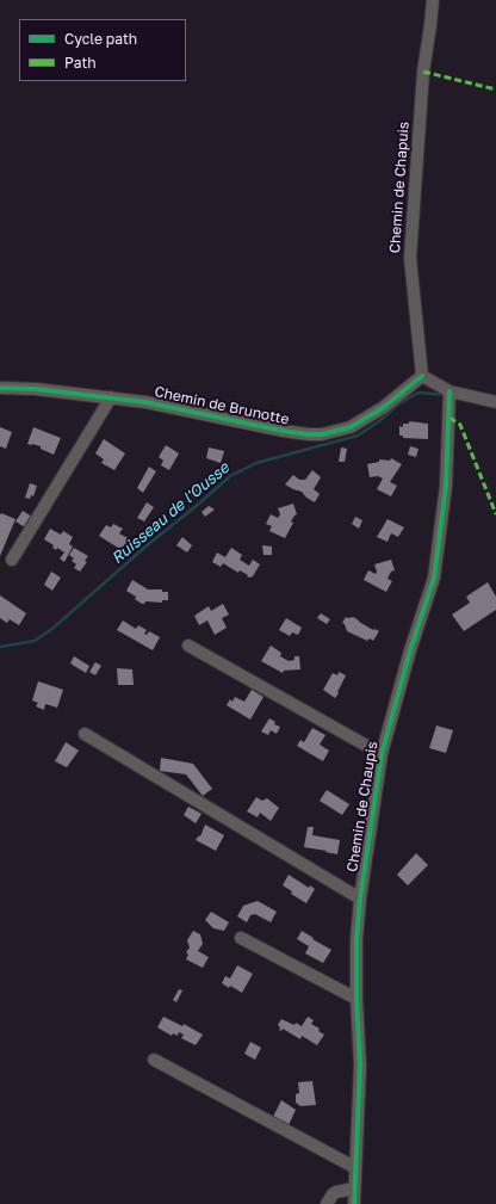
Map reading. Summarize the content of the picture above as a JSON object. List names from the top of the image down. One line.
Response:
{"streets":{"street":["Chemin de Chapuis","Chemin de Brunotte","Chemin de Chaupis"]},"crossings":[["Chemin de Chapuis","Chemin de Brunotte"]],"water":["Ruisseau de l'Ousse"],"legend":["Cycle path","Path"]}
